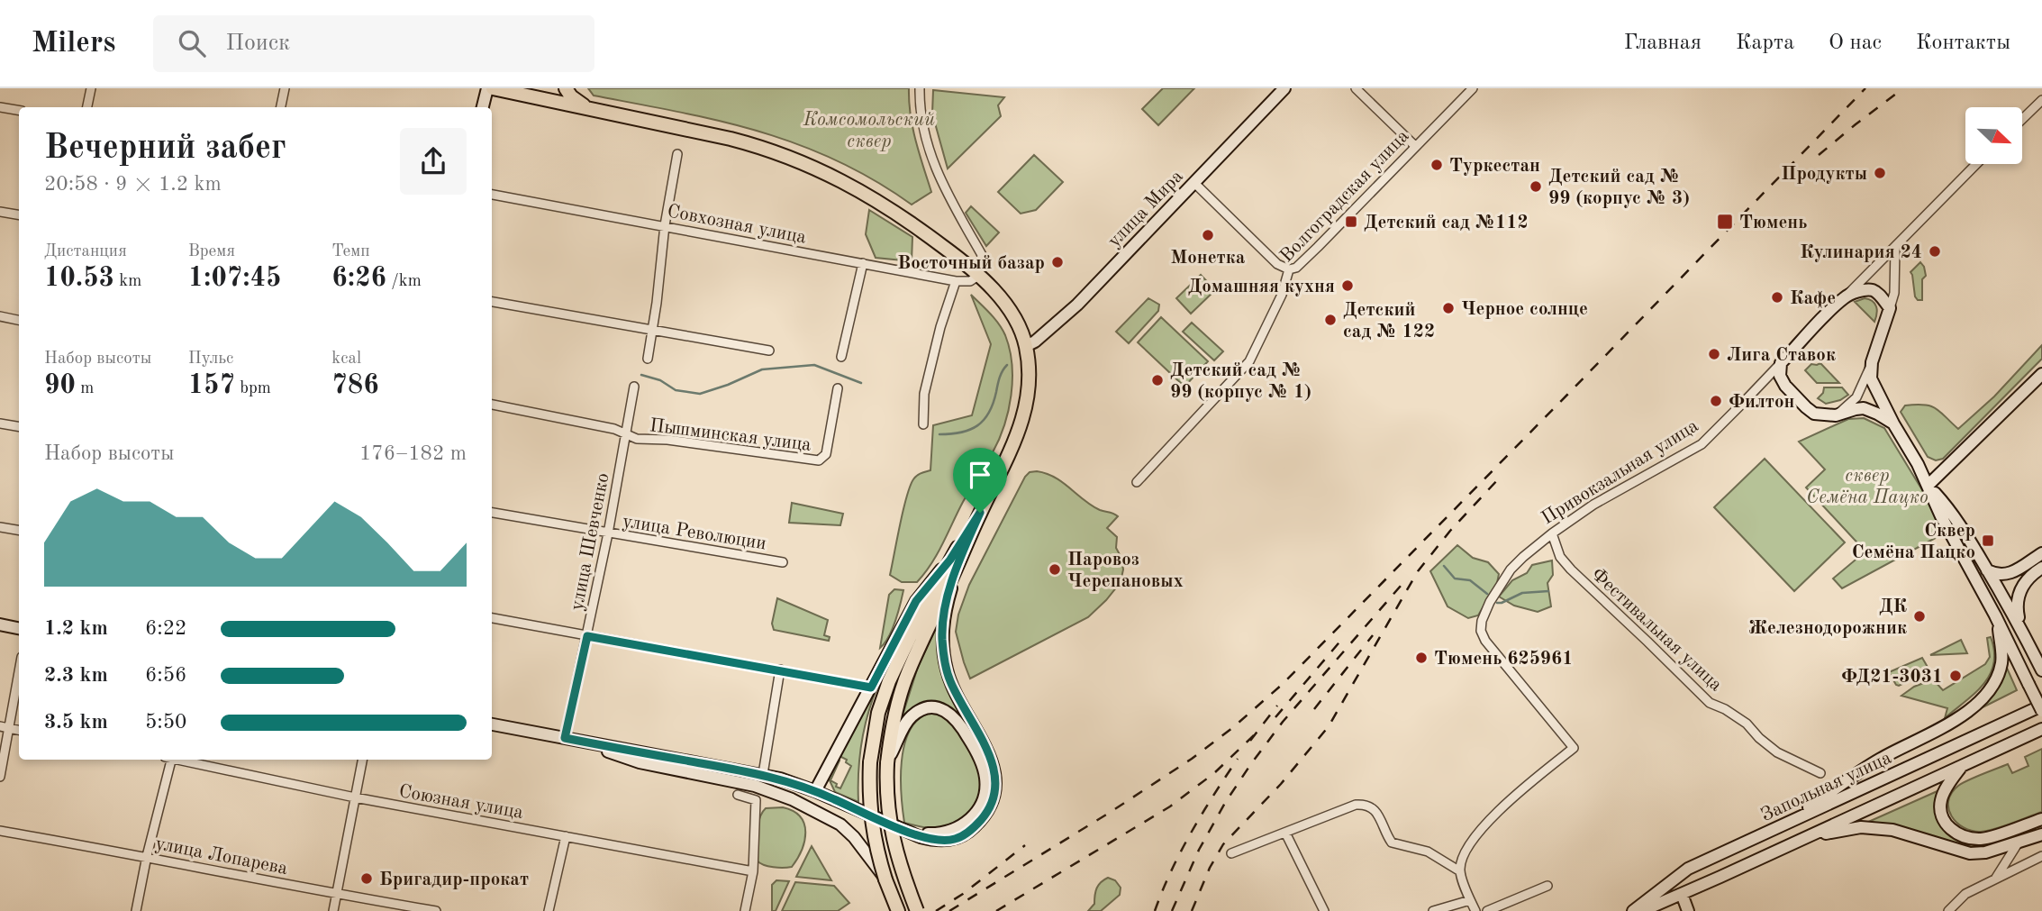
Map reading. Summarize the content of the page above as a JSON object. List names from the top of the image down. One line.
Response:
{"streets":{"street":["Волгоградская улица","улица Мира","Совхозная улица","Пышминская улица","Привокзальная улица","улица Революции","улица Шевченко","Фестивальная улица","Запольная улица","Союзная улица","улица Лопарева"]},"crossings":[["Пышминская улица","улица Шевченко"],["Привокзальная улица","Фестивальная улица"],["улица Революции","улица Шевченко"]],"parks":["Комсомольский сквер","сквер Семёна Пацко"],"places":{"other":["Туркестан","Продукты","Детский сад № 99 (корпус № 3)","Монетка","Кулинария 24","Восточный базар","Домашняя кухня","Кафе","Черное солнце","Детский сад № 122","Лига Ставок","Детский сад № 99 (корпус № 1)","Филтон","Паровоз Черепановых","ДК Железнодорожник","Тюмень 625961","ФД21-3031","Бригадир-прокат"],"transit":["Детский сад №112","Тюмень","Сквер Семёна Пацко"]},"north":"bottom right","page":{"header":"Milers","search":"Поиск","nav":["Главная","Карта","О нас","Контакты"],"heading":["Вечерний забег","20:58 · 9 × 1.2 km"],"stats":[["Дистанция","10.53 km"],["Время","1:07:45"],["Темп","6:26 /km"],["Набор высоты","90 m"],["Пульс","157 bpm"],["kcal","786"]],"chart":["Набор высоты","176–182 m"],"list":[{"name":"1.2 km","note":"6:22"},{"name":"2.3 km","note":"6:56"},{"name":"3.5 km","note":"5:50"}]}}
